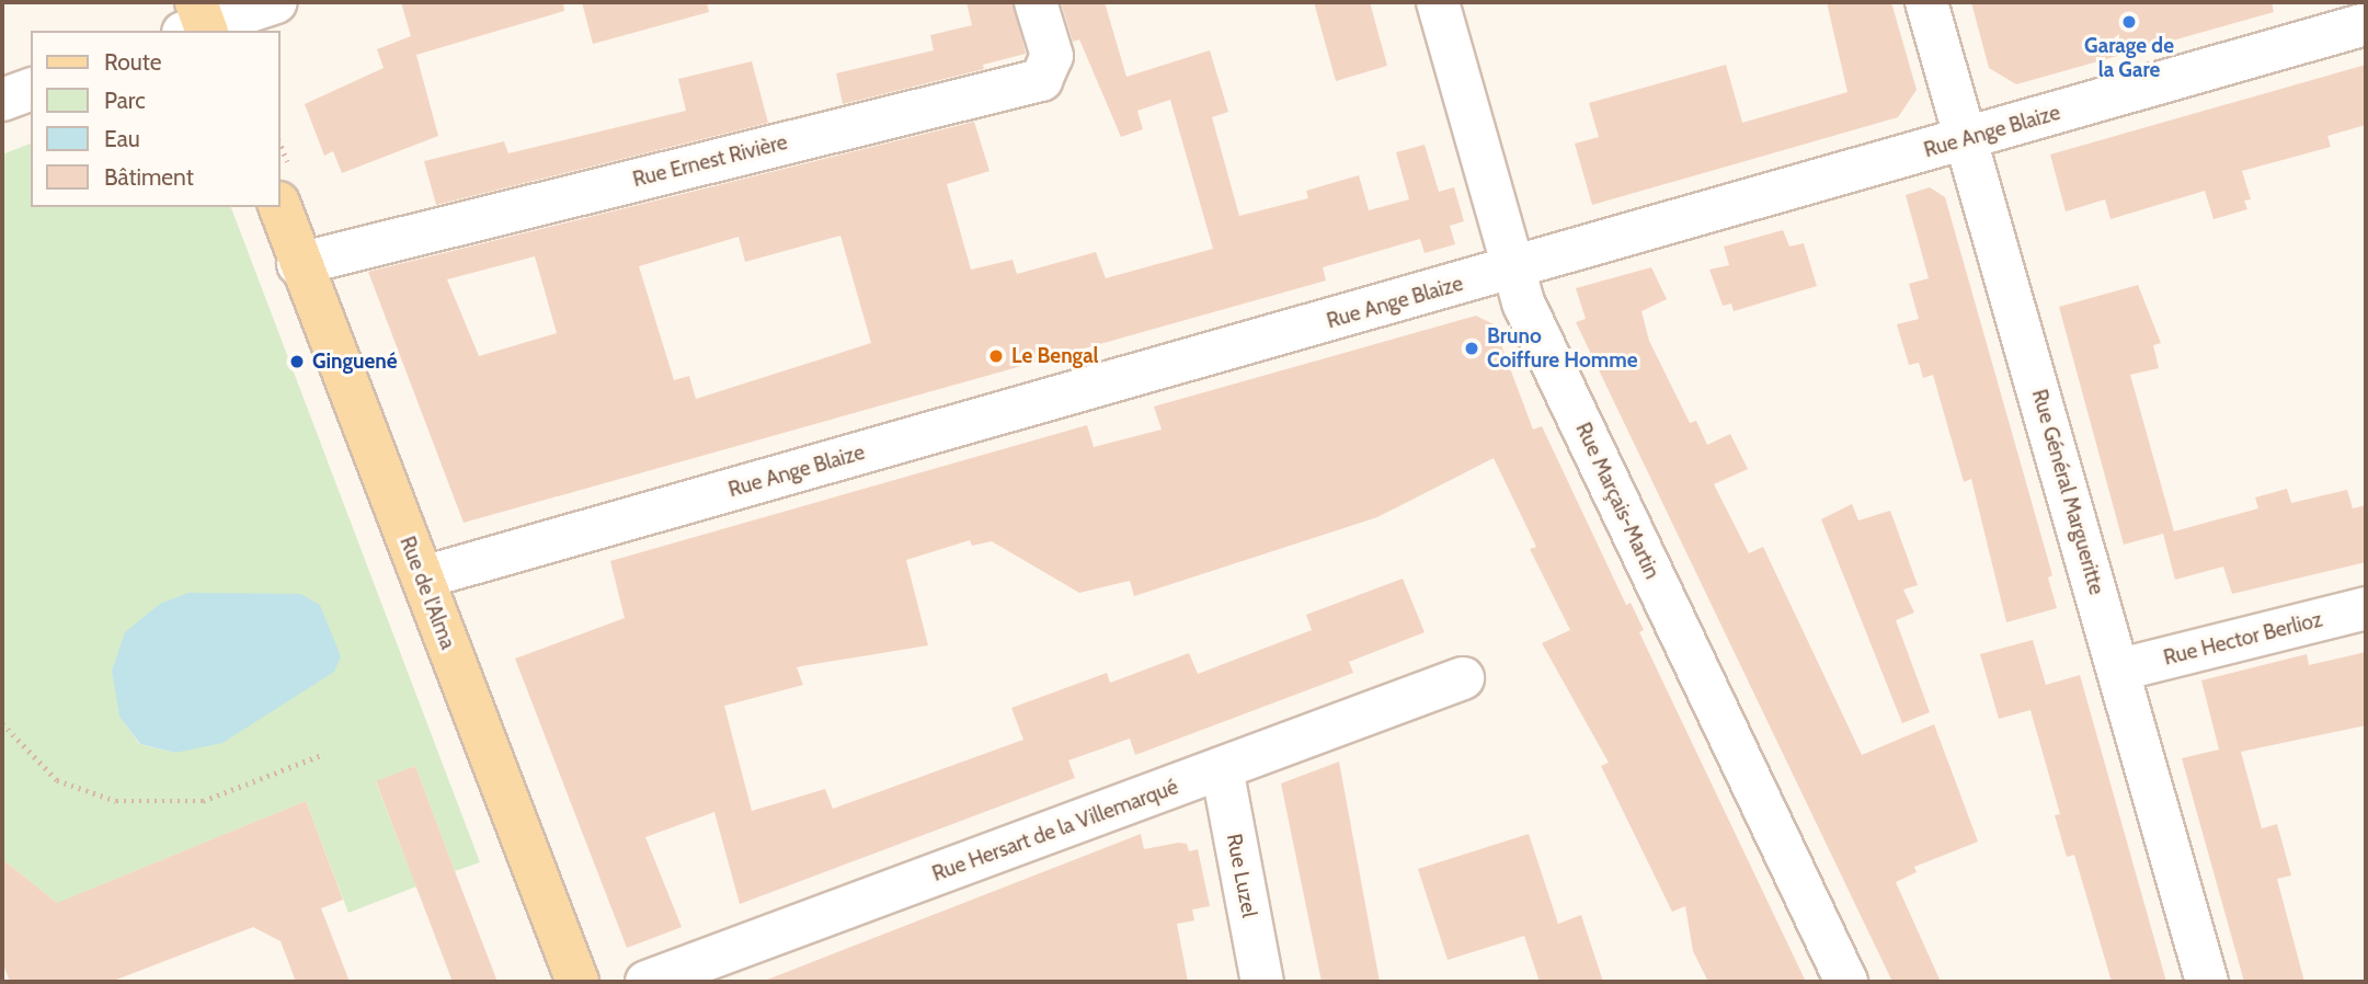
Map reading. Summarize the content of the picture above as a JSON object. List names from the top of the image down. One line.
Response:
{"streets":{"main road":["Rue de l'Alma"],"street":["Rue Ange Blaize","Rue Ernest Rivière","Rue Général Margueritte","Rue Marçais-Martin","Rue Hector Berlioz","Rue Hersart de la Villemarqué","Rue Luzel"]},"crossings":[["Rue Ange Blaize","Rue Général Margueritte"],["Rue Ange Blaize","Rue Marçais-Martin"],["Rue Ange Blaize","Rue de l'Alma"],["Rue Ernest Rivière","Rue de l'Alma"],["Rue Général Margueritte","Rue Hector Berlioz"],["Rue Hersart de la Villemarqué","Rue Luzel"]],"places":["Garage de la Gare","Bruno Coiffure Homme","Le Bengal","Ginguené"],"legend":["Route","Parc","Eau","Bâtiment"]}
